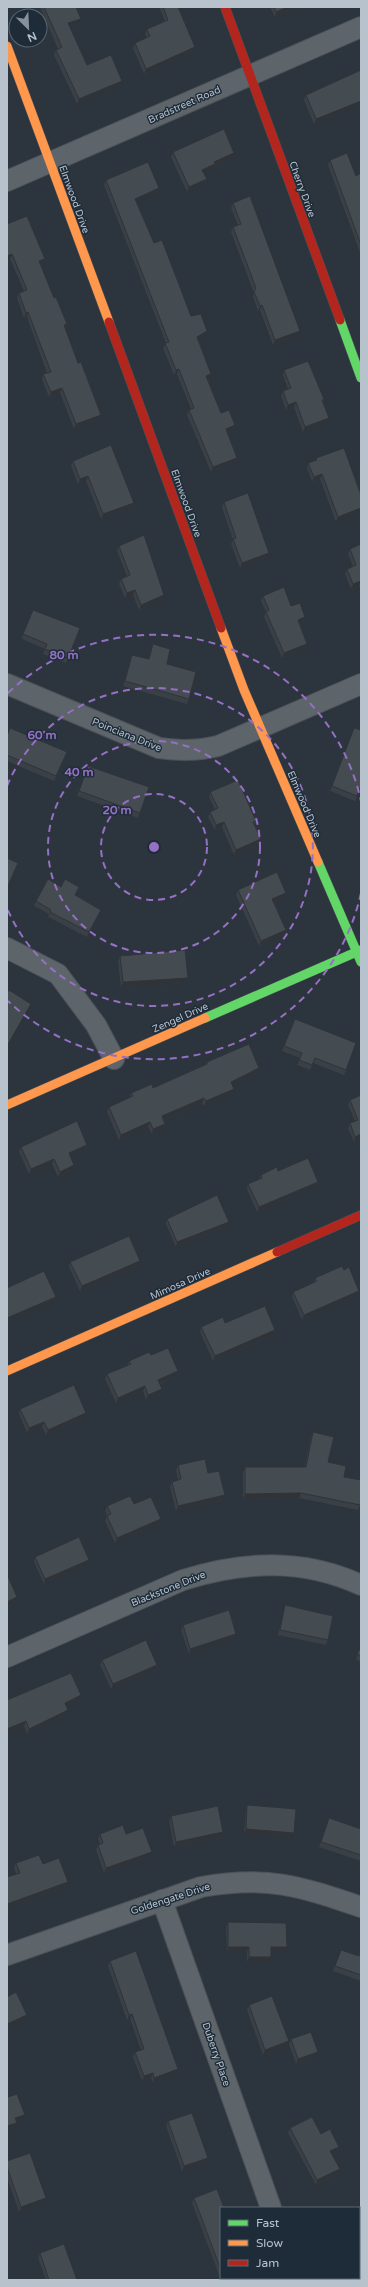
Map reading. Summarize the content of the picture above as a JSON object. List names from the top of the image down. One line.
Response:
{"streets":{"street":["Bradstreet Road","Cherry Drive","Elmwood Drive","Poinciana Drive","Zengel Drive","Mimosa Drive","Blackstone Drive","Goldengate Drive","Duberry Place"]},"crossings":[["Bradstreet Road","Cherry Drive"],["Bradstreet Road","Elmwood Drive"],["Elmwood Drive","Poinciana Drive"],["Elmwood Drive","Zengel Drive"],["Goldengate Drive","Duberry Place"]],"legend":["Fast","Slow","Jam"],"north":"bottom right","rings":["80 m","60 m","40 m","20 m"]}
